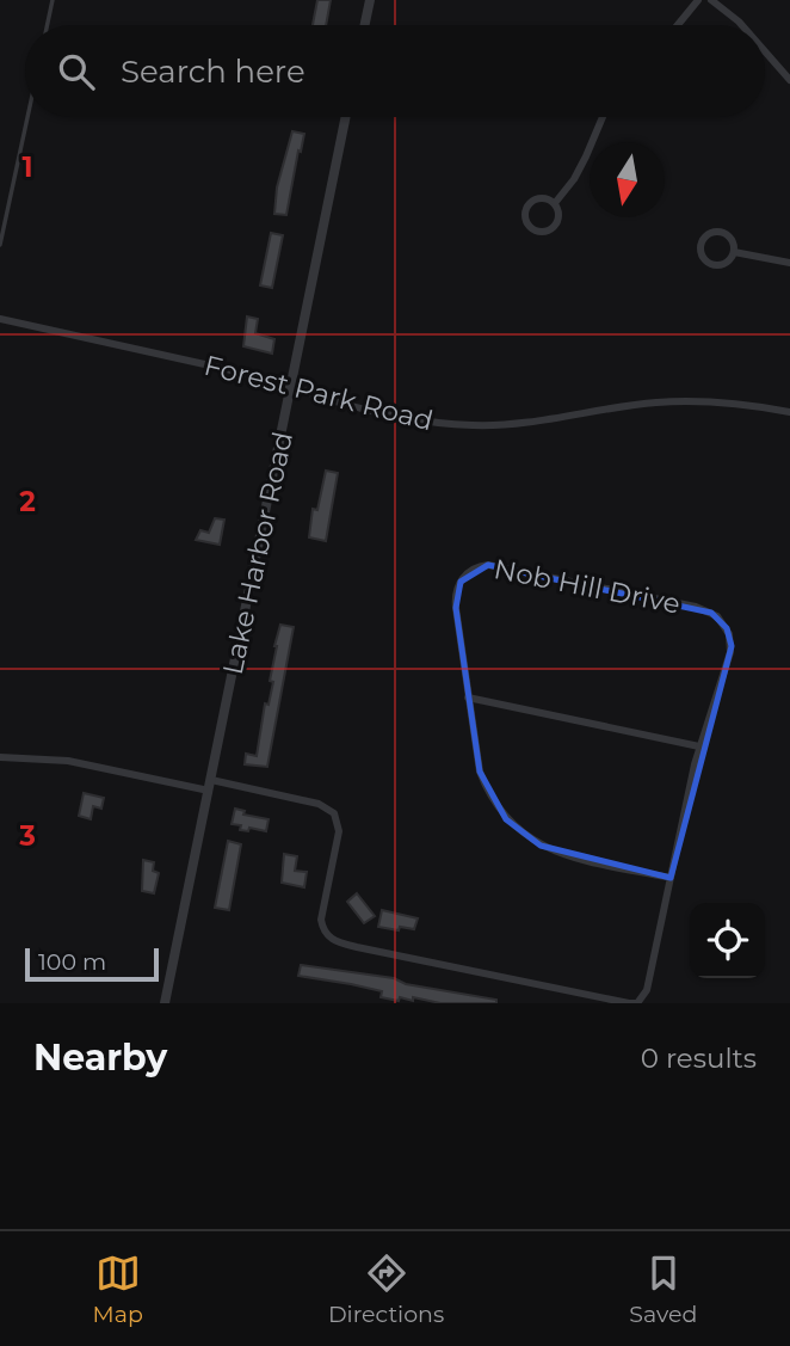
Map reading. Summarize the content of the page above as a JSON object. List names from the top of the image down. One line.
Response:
{"streets":{"street":["Forest Park Road","Lake Harbor Road","Nob Hill Drive"]},"crossings":[["Forest Park Road","Lake Harbor Road"],["Lake Harbor Road","Nob Hill Drive"]],"scale_bar":"100 m","north":"bottom","page":{"search":"Search here","scale":"100 m","heading":["Nearby","0 results"],"nav":["Map","Directions","Saved"]},"grid":{"rows":["1","2","3"]}}
